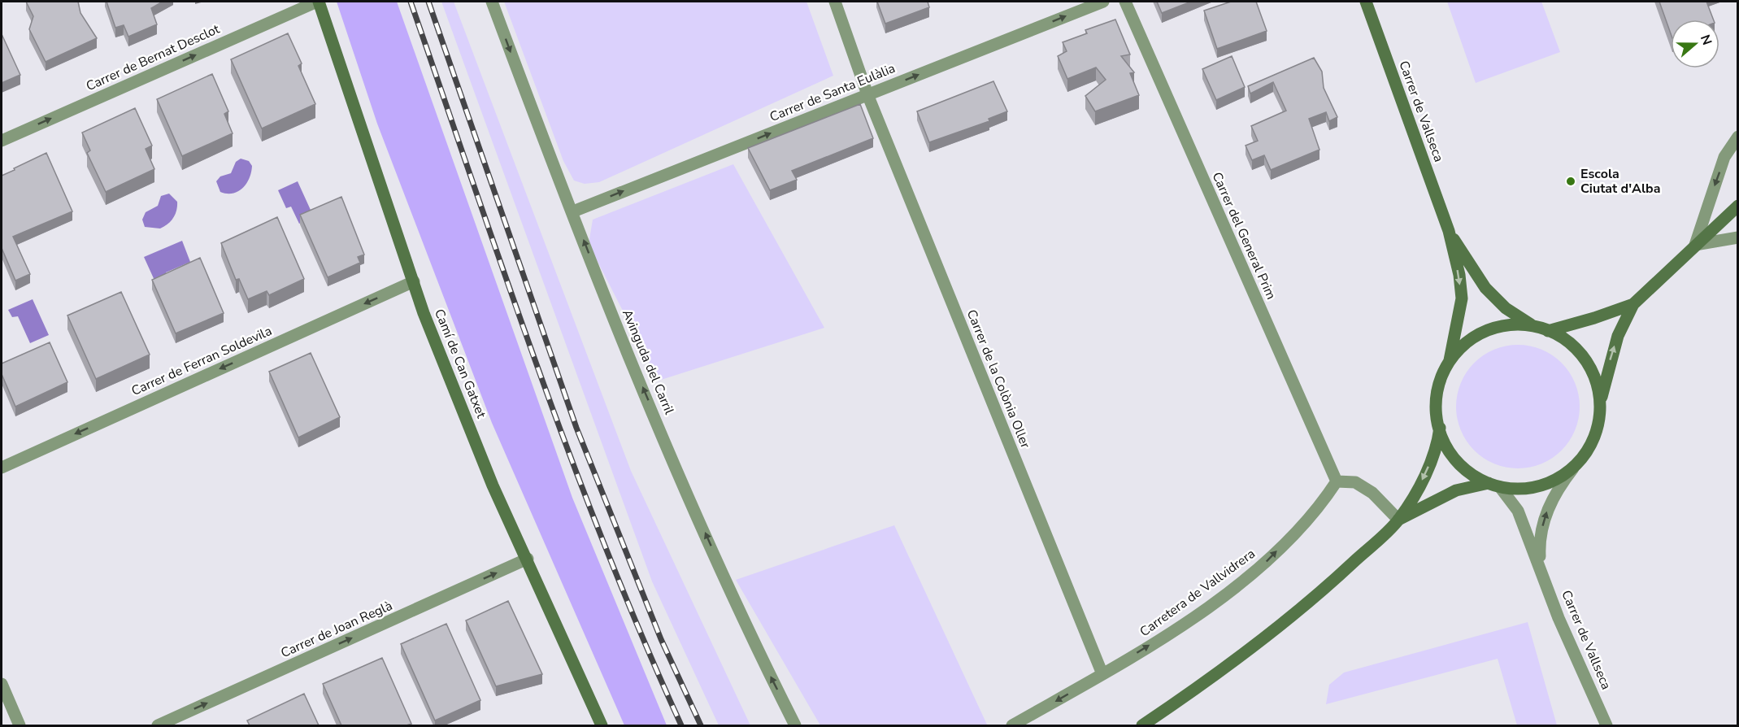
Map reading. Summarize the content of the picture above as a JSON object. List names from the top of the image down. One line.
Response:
{"streets":{"main road":["Carrer de Vallseca","Camí de Can Gatxet"],"street":["Carrer de Bernat Desclot","Carrer de Santa Eulàlia","Carrer del General Prim","Carrer de Ferran Soldevila","Avinguda del Carril","Carrer de la Colònia Oller","Carretera de Vallvidrera","Carrer de Joan Reglà"]},"crossings":[["Carrer de Bernat Desclot","Camí de Can Gatxet"],["Carrer de Santa Eulàlia","Avinguda del Carril"],["Carrer de Santa Eulàlia","Carrer de la Colònia Oller"],["Carrer del General Prim","Carretera de Vallvidrera"],["Carrer de Ferran Soldevila","Camí de Can Gatxet"],["Camí de Can Gatxet","Carrer de Joan Reglà"],["Carrer de la Colònia Oller","Carretera de Vallvidrera"]],"one_way":["Carrer de Bernat Desclot","Carrer de Santa Eulàlia","Carrer de Ferran Soldevila","Carrer de Joan Reglà"],"places":["Escola Ciutat d'Alba"],"north":"right"}
